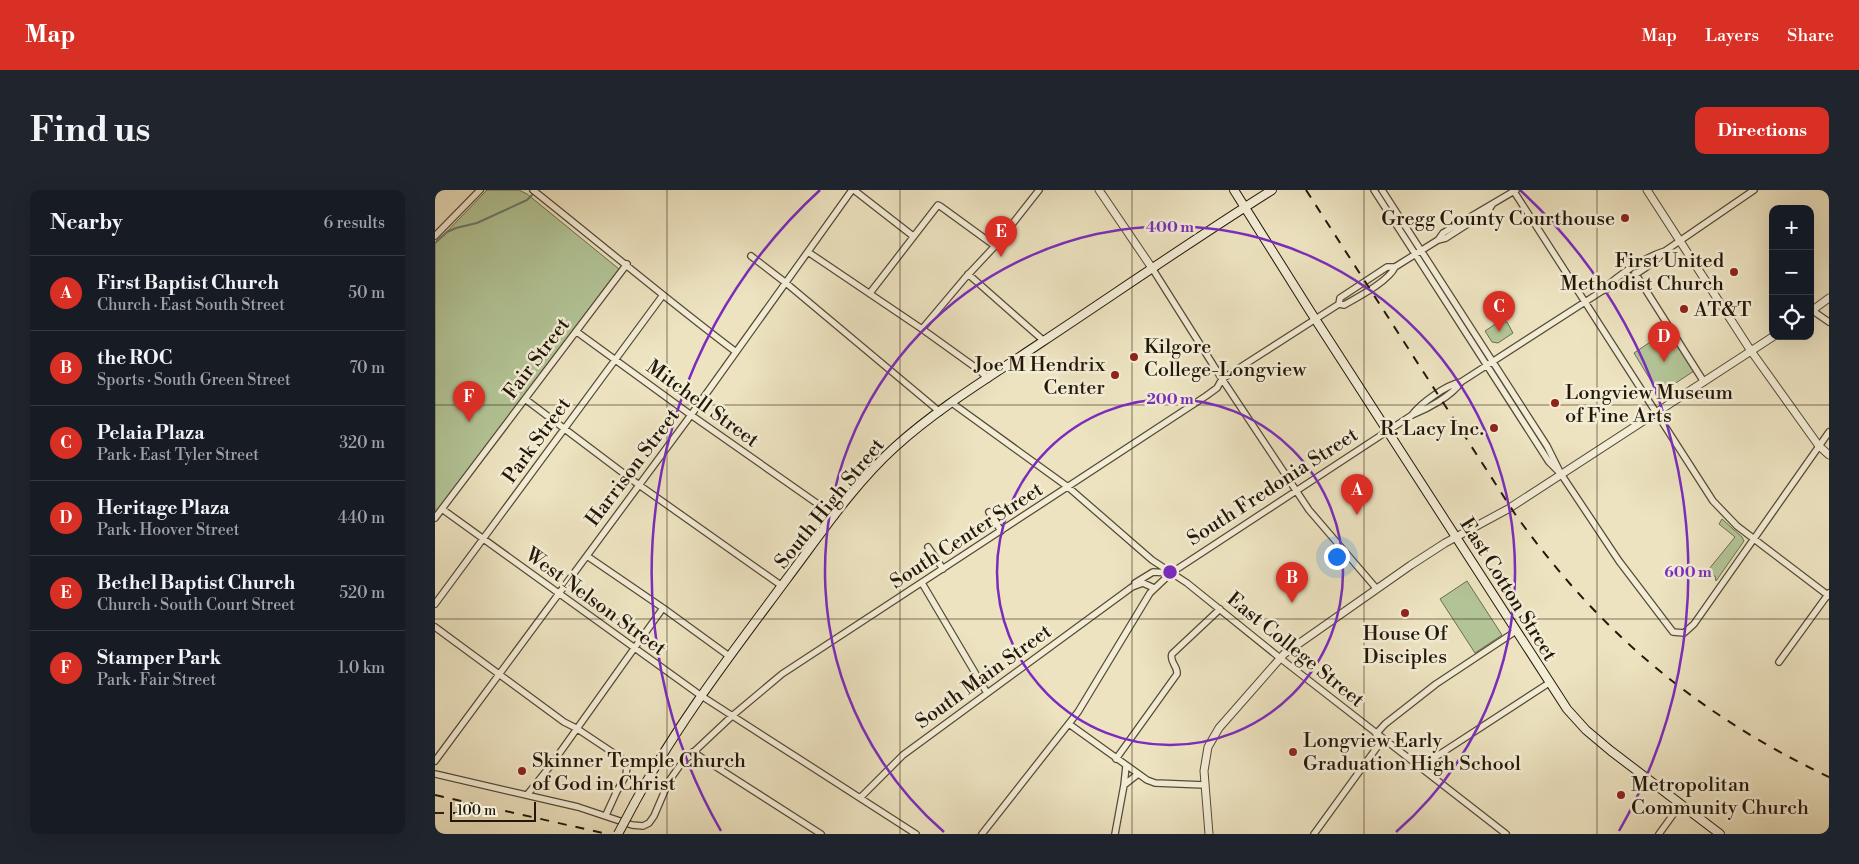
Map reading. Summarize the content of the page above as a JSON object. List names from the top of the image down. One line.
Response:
{"streets":{"main road":["South High Street","East Cotton Street"],"street":["Fair Street","Mitchell Street","Park Street","Harrison Street","South Fredonia Street","South Center Street","West Nelson Street","East College Street","South Main Street"]},"crossings":[["Fair Street","Mitchell Street"],["Fair Street","West Nelson Street"],["Mitchell Street","Park Street"],["Mitchell Street","Harrison Street"],["Mitchell Street","South High Street"],["Park Street","West Nelson Street"],["Harrison Street","West Nelson Street"],["South Fredonia Street","East Cotton Street"],["South Fredonia Street","East College Street"],["South Fredonia Street","South Main Street"],["South High Street","East Cotton Street"],["South High Street","West Nelson Street"],["South High Street","East College Street"],["South Center Street","East Cotton Street"],["South Center Street","West Nelson Street"],["South Center Street","East College Street"],["West Nelson Street","South Main Street"],["East College Street","South Main Street"]],"places":["Gregg County Courthouse","First United Methodist Church","AT&T","Kilgore College-Longview","Joe M Hendrix Center","Longview Museum of Fine Arts","R. Lacy Inc.","House Of Disciples","Longview Early Graduation High School","Skinner Temple Church of God in Christ","Metropolitan Community Church"],"scale_bar":"100 m","page":{"header":"Map","nav":["Map","Layers","Share"],"buttons":"Directions","title":"Find us","heading":["Nearby","6 results"],"map_buttons":["+","−"],"pins":["E","C","D","F","A","B"],"list":[{"mark":"A","name":"First Baptist Church","note":"Church · East South Street","value":"50 m"},{"mark":"B","name":"the ROC","note":"Sports · South Green Street","value":"70 m"},{"mark":"C","name":"Pelaia Plaza","note":"Park · East Tyler Street","value":"320 m"},{"mark":"D","name":"Heritage Plaza","note":"Park · Hoover Street","value":"440 m"},{"mark":"E","name":"Bethel Baptist Church","note":"Church · South Court Street","value":"520 m"},{"mark":"F","name":"Stamper Park","note":"Park · Fair Street","value":"1.0 km"}],"scale":"100 m"},"rings":["400 m","200 m","600 m"]}
